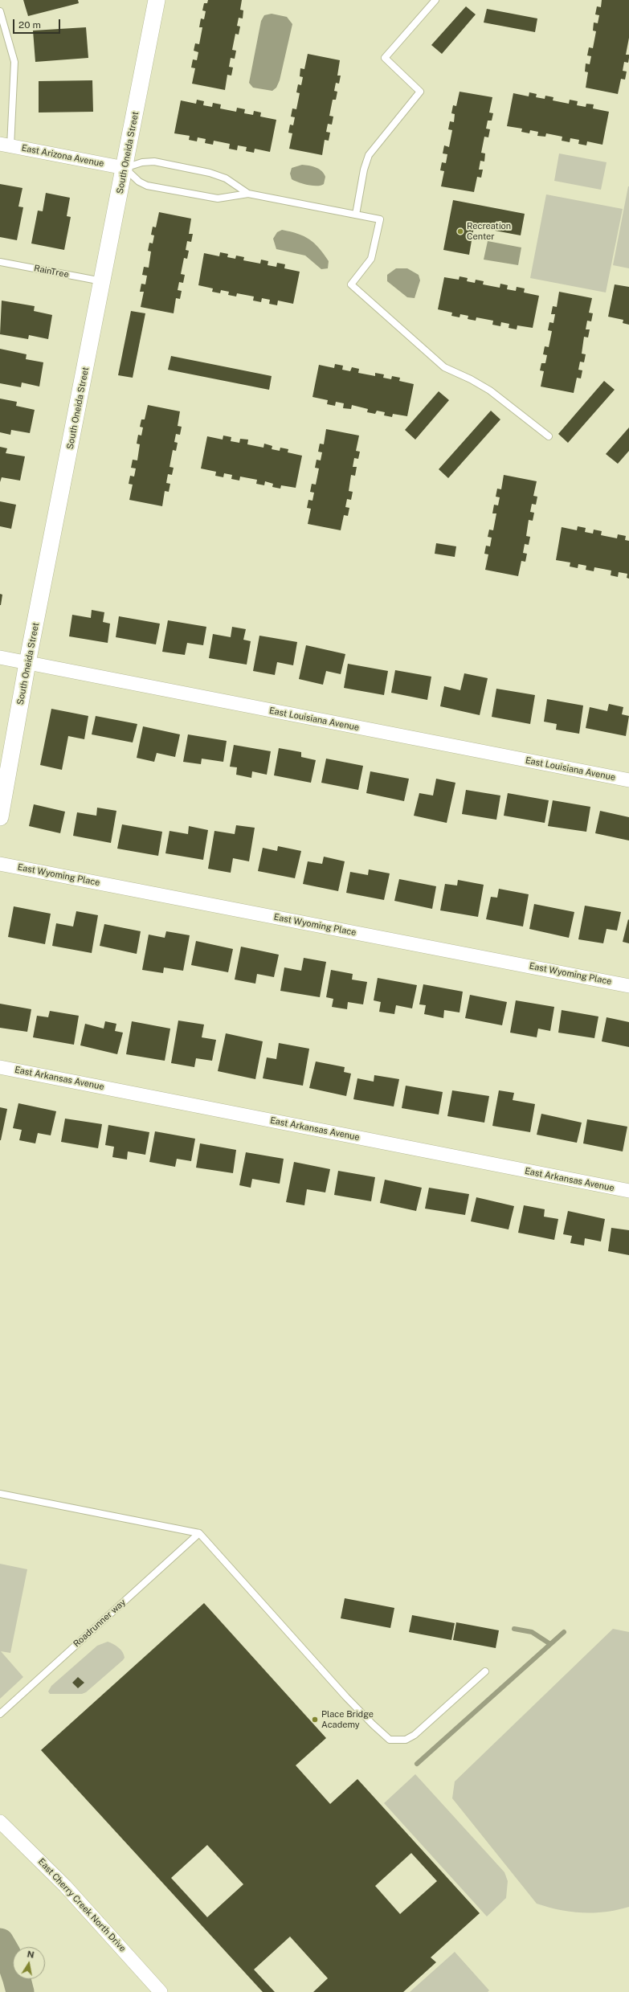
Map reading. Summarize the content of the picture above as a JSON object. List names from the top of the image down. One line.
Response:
{"streets":{"street":["South Oneida Street","East Arizona Avenue","East Louisiana Avenue","East Wyoming Place","East Arkansas Avenue","East Cherry Creek North Drive"],"lane":["RainTree","Roadrunner way"]},"crossings":[["South Oneida Street","East Arizona Avenue"],["South Oneida Street","RainTree"],["South Oneida Street","East Louisiana Avenue"]],"places":["Recreation Center","Place Bridge Academy"],"scale_bar":"20 m","north":"top"}
